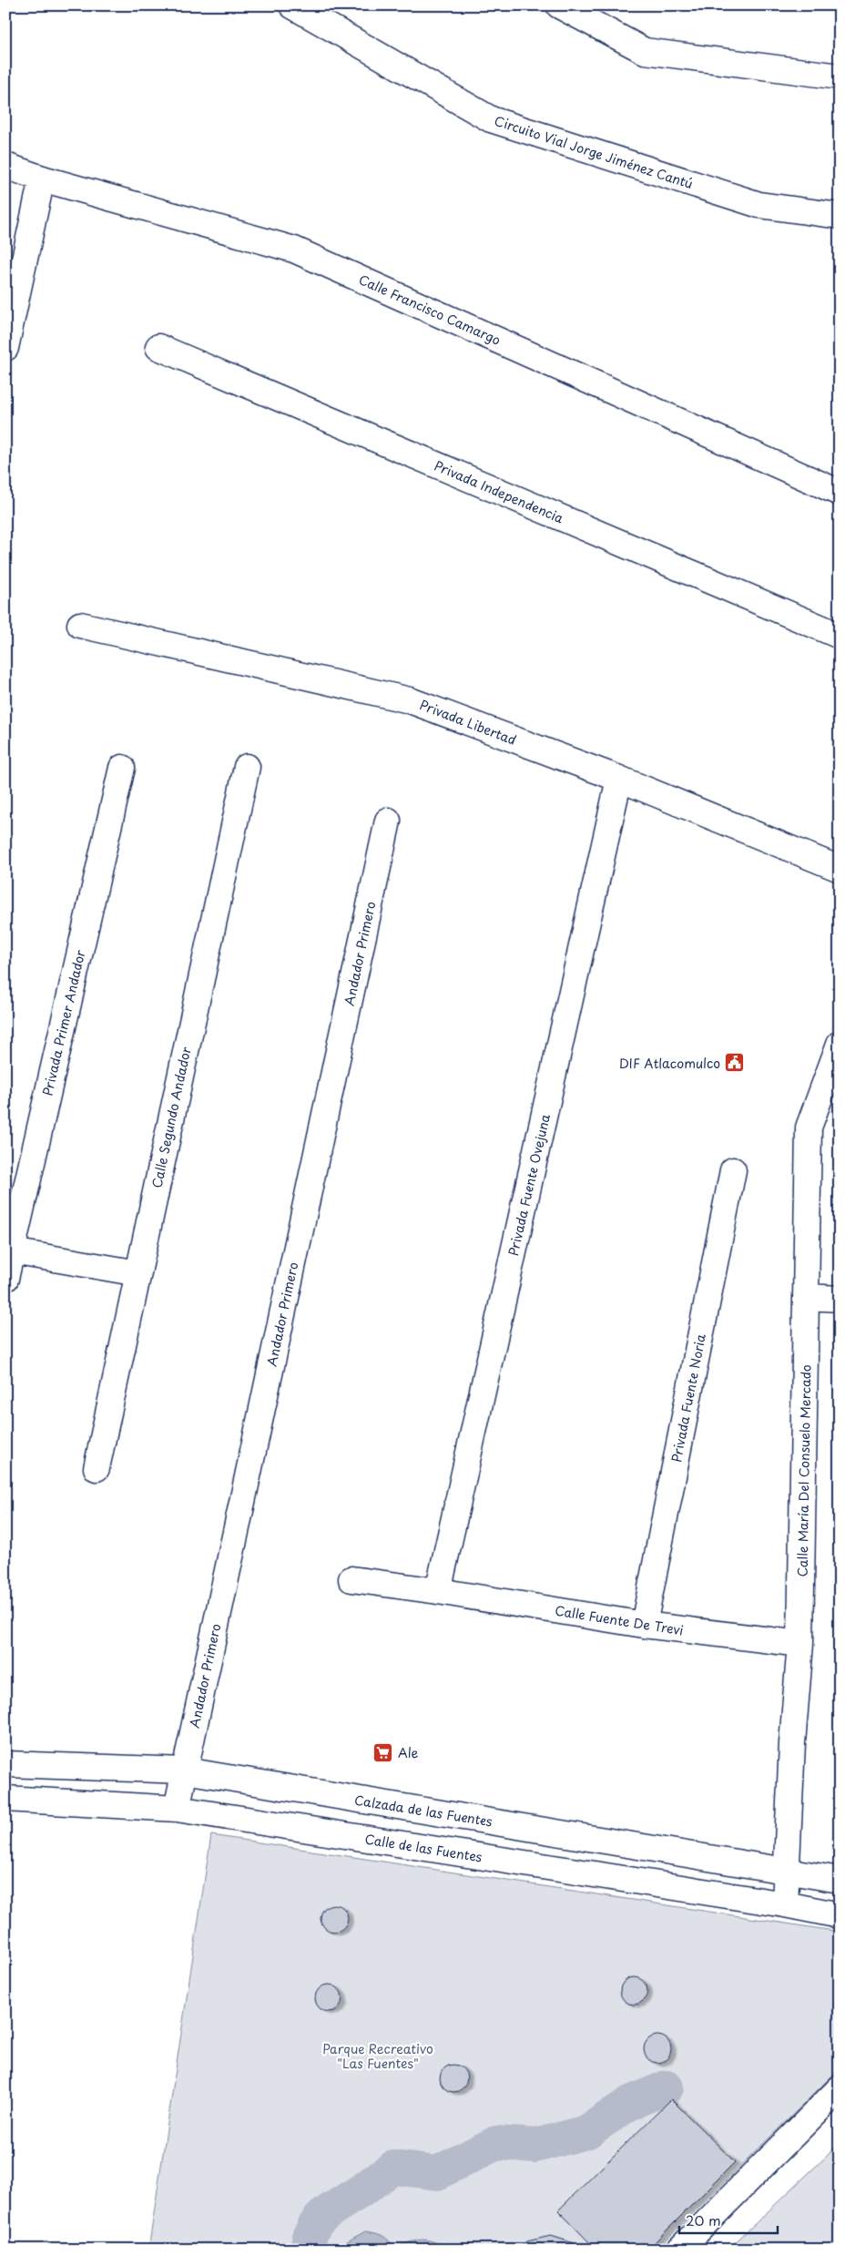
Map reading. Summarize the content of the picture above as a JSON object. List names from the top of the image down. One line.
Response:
{"streets":{"street":["Circuito Vial Jorge Jiménez Cantú","Calle Francisco Camargo","Privada Independencia","Privada Libertad","Andador Primero","Privada Primer Andador","Calle Segundo Andador","Privada Fuente Ovejuna","Privada Fuente Noria","Calle María Del Consuelo Mercado","Calle Fuente De Trevi","Calzada de las Fuentes","Calle de las Fuentes"]},"crossings":[["Privada Libertad","Privada Fuente Ovejuna"],["Andador Primero","Calzada de las Fuentes"],["Andador Primero","Calle de las Fuentes"],["Privada Fuente Ovejuna","Calle Fuente De Trevi"],["Privada Fuente Noria","Calle Fuente De Trevi"],["Calle María Del Consuelo Mercado","Calle Fuente De Trevi"],["Calle María Del Consuelo Mercado","Calzada de las Fuentes"],["Calle María Del Consuelo Mercado","Calle de las Fuentes"]],"parks":["Parque Recreativo \"Las Fuentes\""],"places":{"public building":["DIF Atlacomulco"],"supermarket":["Ale"]},"scale_bar":"20 m"}
